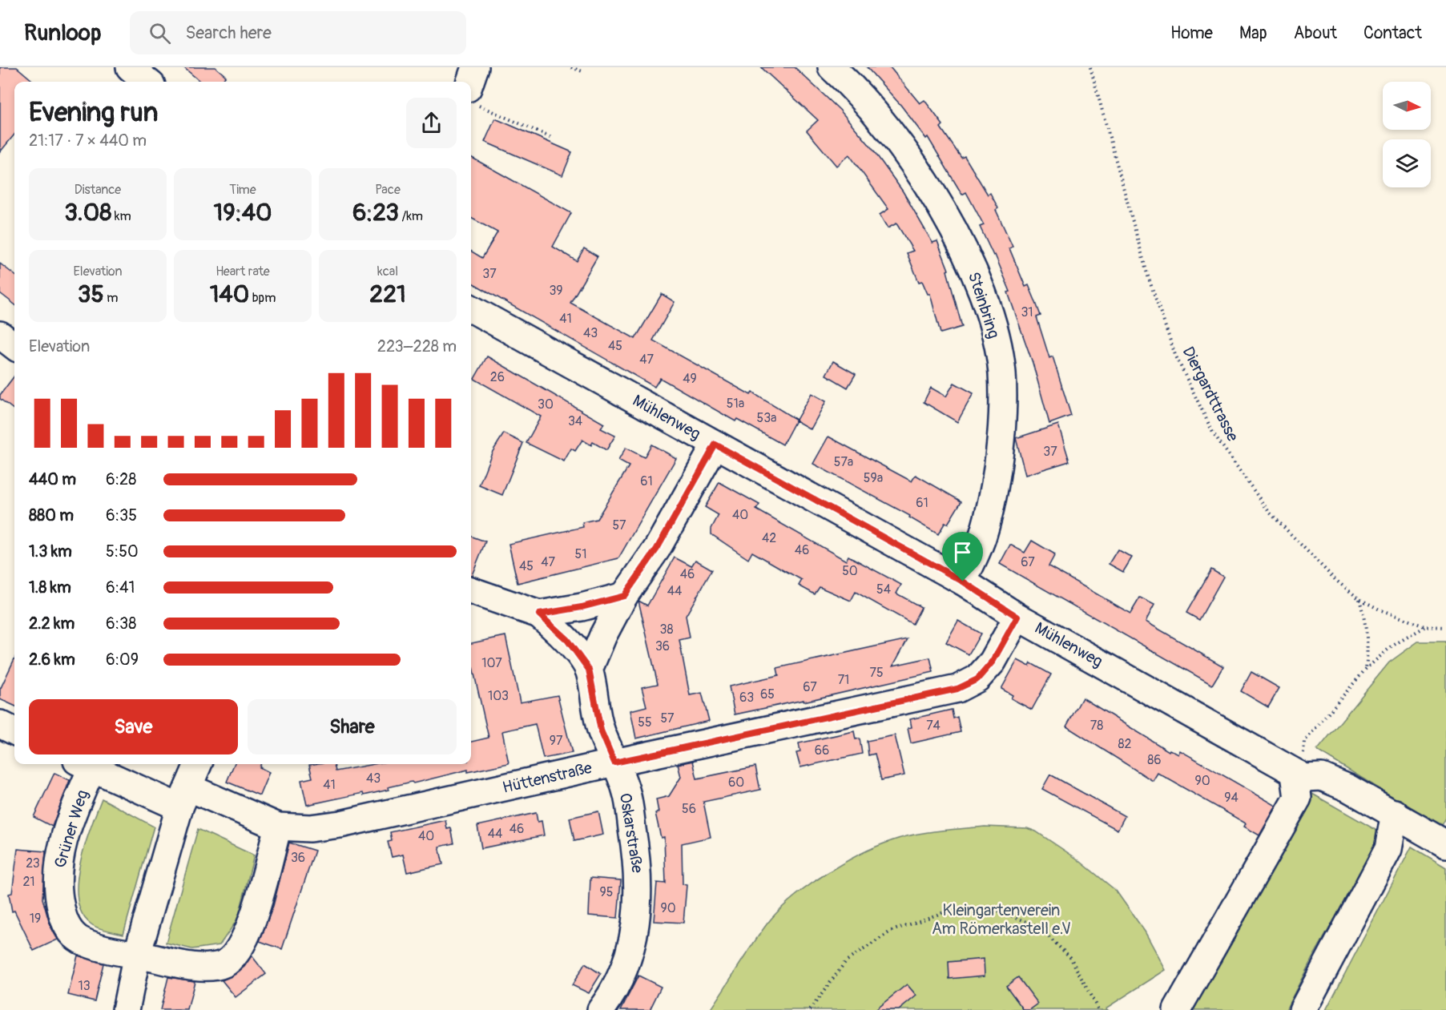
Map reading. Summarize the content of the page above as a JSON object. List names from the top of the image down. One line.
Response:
{"streets":{"street":["Steinbring","Mühlenweg","Hüttenstraße","Grüner Weg","Oskarstraße"],"path":["Diergardttrasse"]},"crossings":[["Steinbring","Mühlenweg"],["Mühlenweg","Hüttenstraße"],["Hüttenstraße","Grüner Weg"],["Hüttenstraße","Oskarstraße"]],"parks":["Kleingartenverein Am Römerkastell e.V"],"house_numbers":["37","39","31","41","43","45","47","26","49","51a","30","53a","34","37","57a","59a","61","61","40","57","42","46","51","47","67","45","50","46","54","44","38","36","107","75","71","67","65","103","63","57","55","74","78","97","82","66","86","43","90","60","41","94","56","46","44","40","36","23","21","95","90","19","13"],"north":"right","page":{"header":"Runloop","search":"Search here","nav":["Home","Map","About","Contact"],"heading":["Evening run","21:17 · 7 × 440 m"],"stats":[["Distance","3.08 km"],["Time","19:40"],["Pace","6:23 /km"],["Elevation","35 m"],["Heart rate","140 bpm"],["kcal","221"]],"chart":["Elevation","223–228 m"],"list":[{"name":"440 m","note":"6:28"},{"name":"880 m","note":"6:35"},{"name":"1.3 km","note":"5:50"},{"name":"1.8 km","note":"6:41"},{"name":"2.2 km","note":"6:38"},{"name":"2.6 km","note":"6:09"}],"buttons":["Save","Share"]}}
